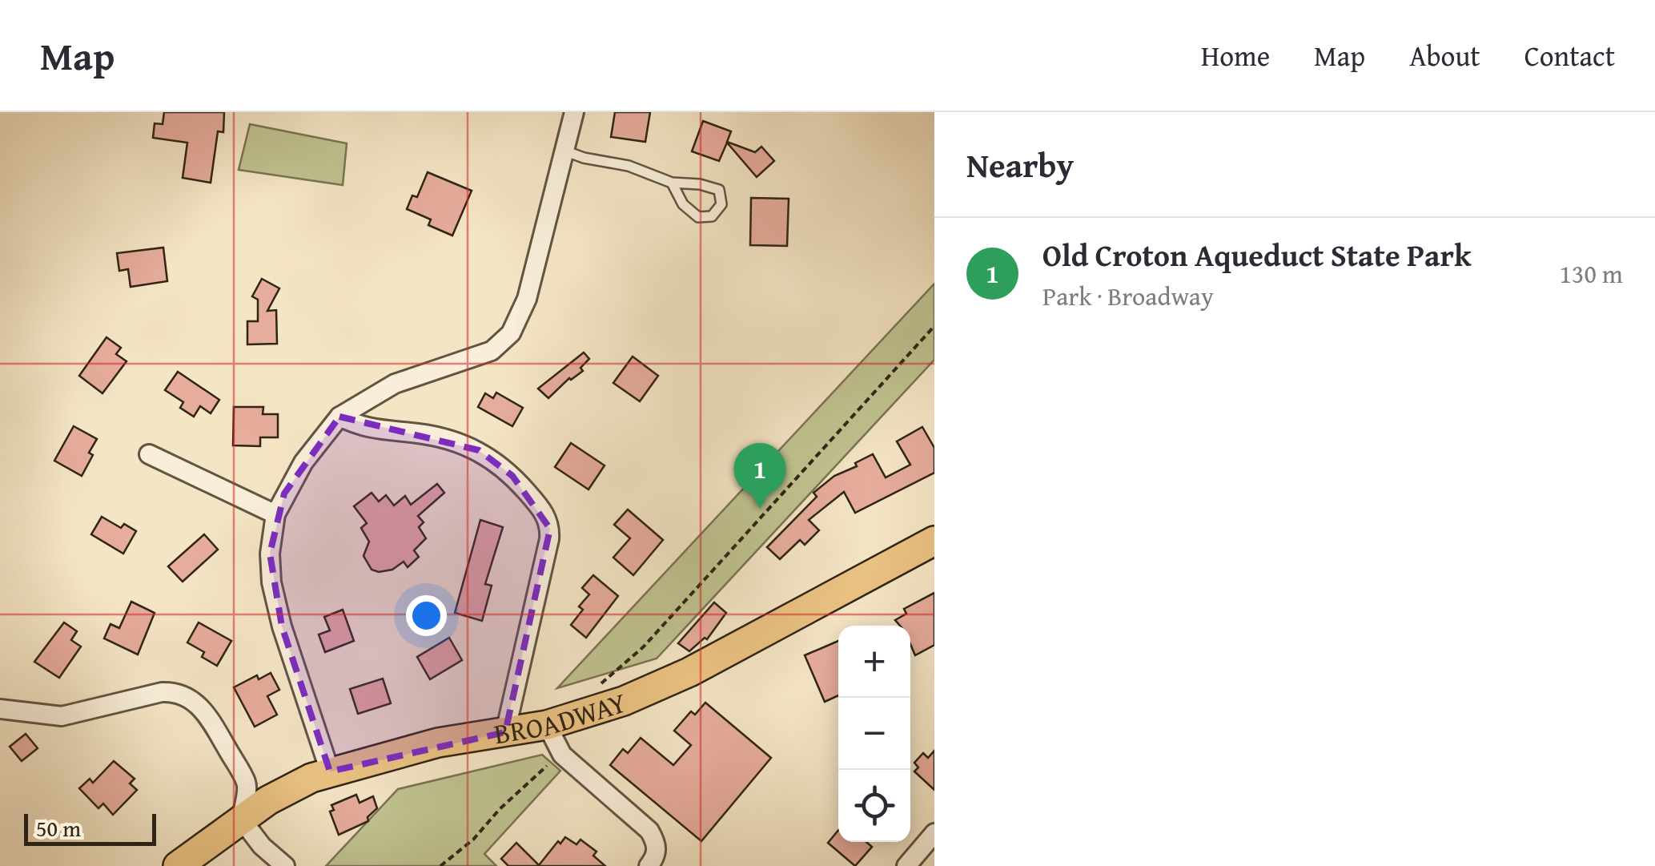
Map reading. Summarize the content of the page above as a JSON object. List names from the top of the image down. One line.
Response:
{"streets":{"main road":["BROADWAY"]},"scale_bar":"50 m","page":{"header":"Map","nav":["Home","Map","About","Contact"],"heading":"Nearby","list":[{"mark":"1","name":"Old Croton Aqueduct State Park","note":"Park · Broadway","value":"130 m"}],"pins":"1","map_buttons":["+","−"],"scale":"50 m"}}
